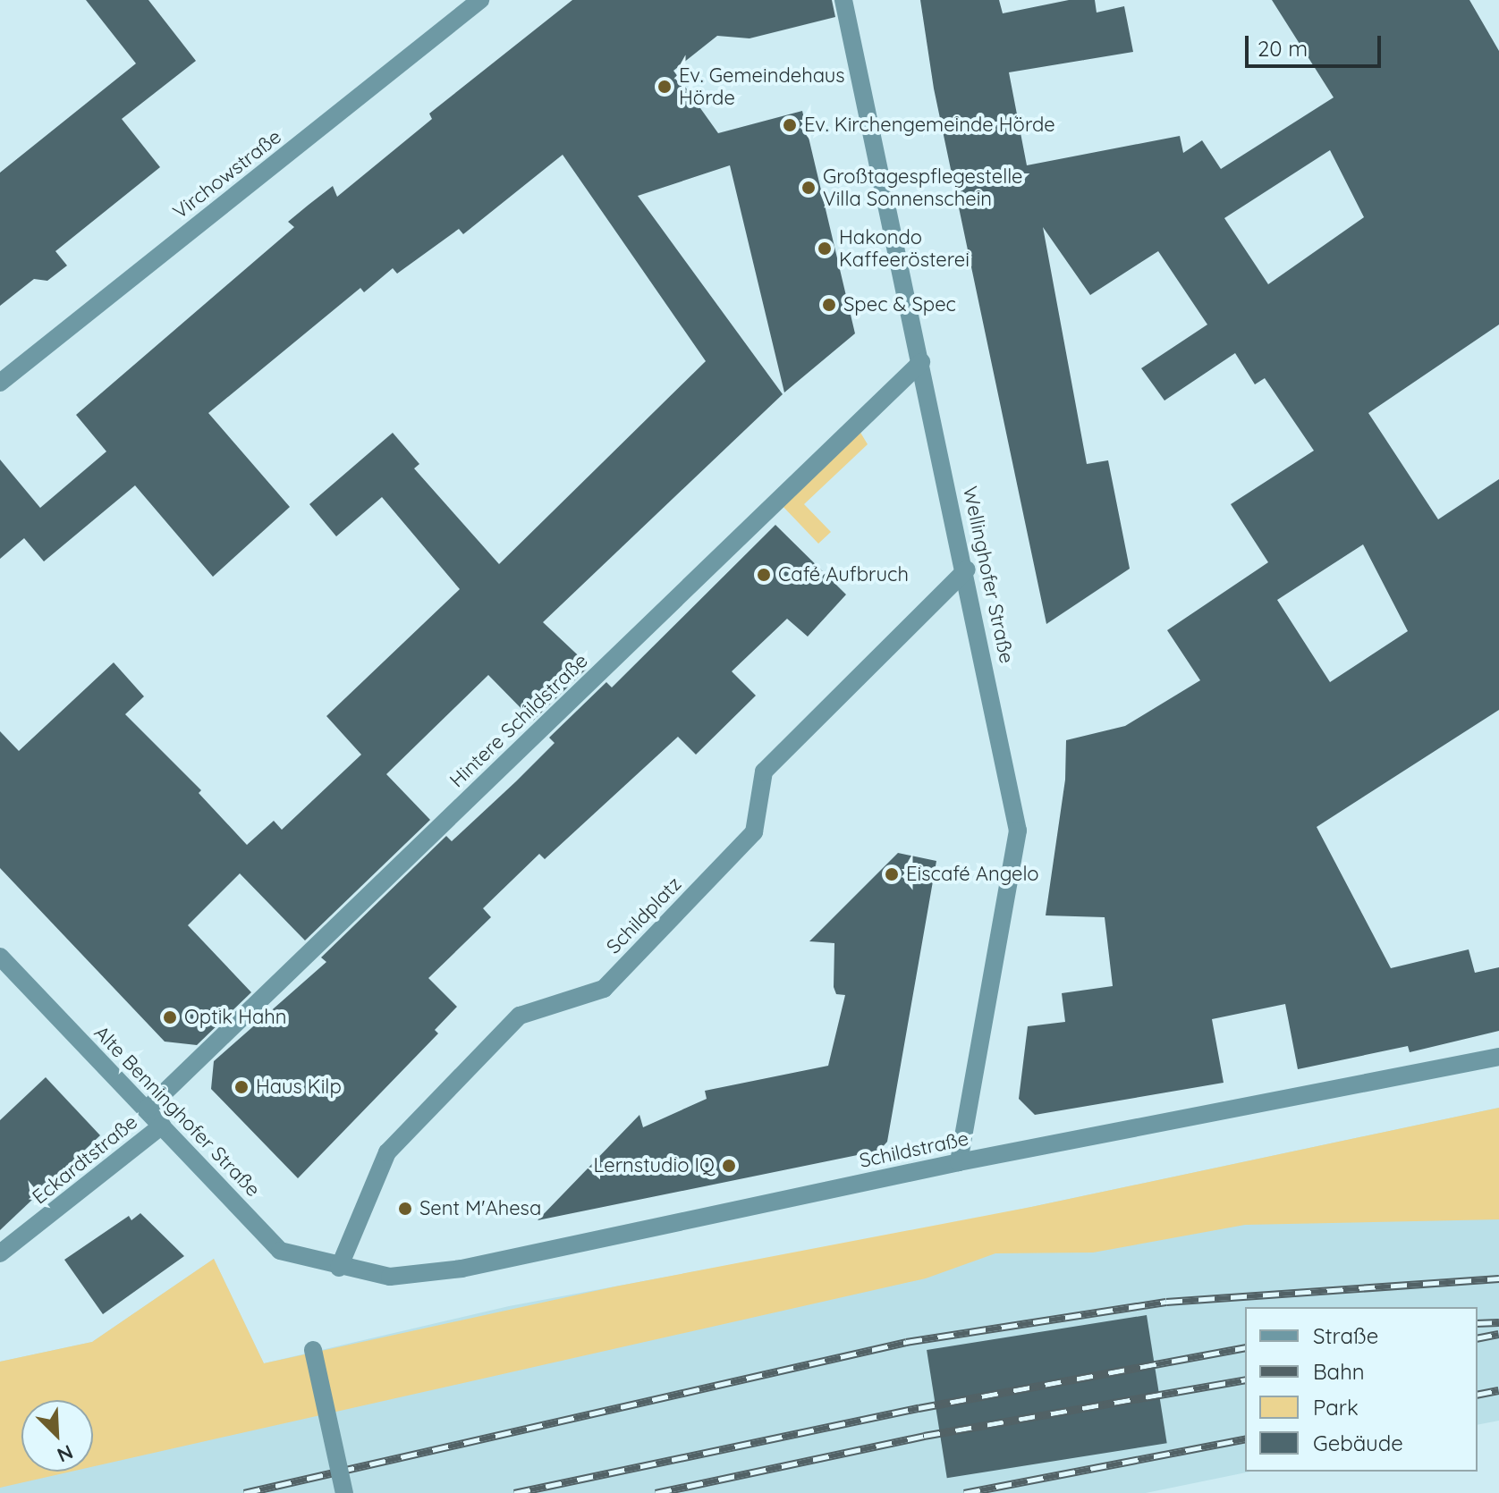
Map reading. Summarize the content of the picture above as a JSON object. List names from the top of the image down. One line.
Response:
{"streets":{"street":["Virchowstraße","Wellinghofer Straße","Hintere Schildstraße","Schildplatz","Alte Benninghofer Straße","Schildstraße","Eckardtstraße"]},"crossings":[["Wellinghofer Straße","Hintere Schildstraße"],["Wellinghofer Straße","Schildplatz"],["Wellinghofer Straße","Schildstraße"],["Hintere Schildstraße","Alte Benninghofer Straße"],["Schildplatz","Alte Benninghofer Straße"],["Schildplatz","Schildstraße"],["Alte Benninghofer Straße","Schildstraße"],["Alte Benninghofer Straße","Eckardtstraße"]],"places":["Ev. Gemeindehaus Hörde","Ev. Kirchengemeinde Hörde","Großtagespflegestelle Villa Sonnenschein","Hakondo Kaffeerösterei","Spec & Spec","Café Aufbruch","Eiscafé Angelo","Optik Hahn","Haus Kilp","Lernstudio IQ","Sent M'Ahesa"],"legend":["Straße","Bahn","Park","Gebäude"],"scale_bar":"20 m","north":"bottom right"}
